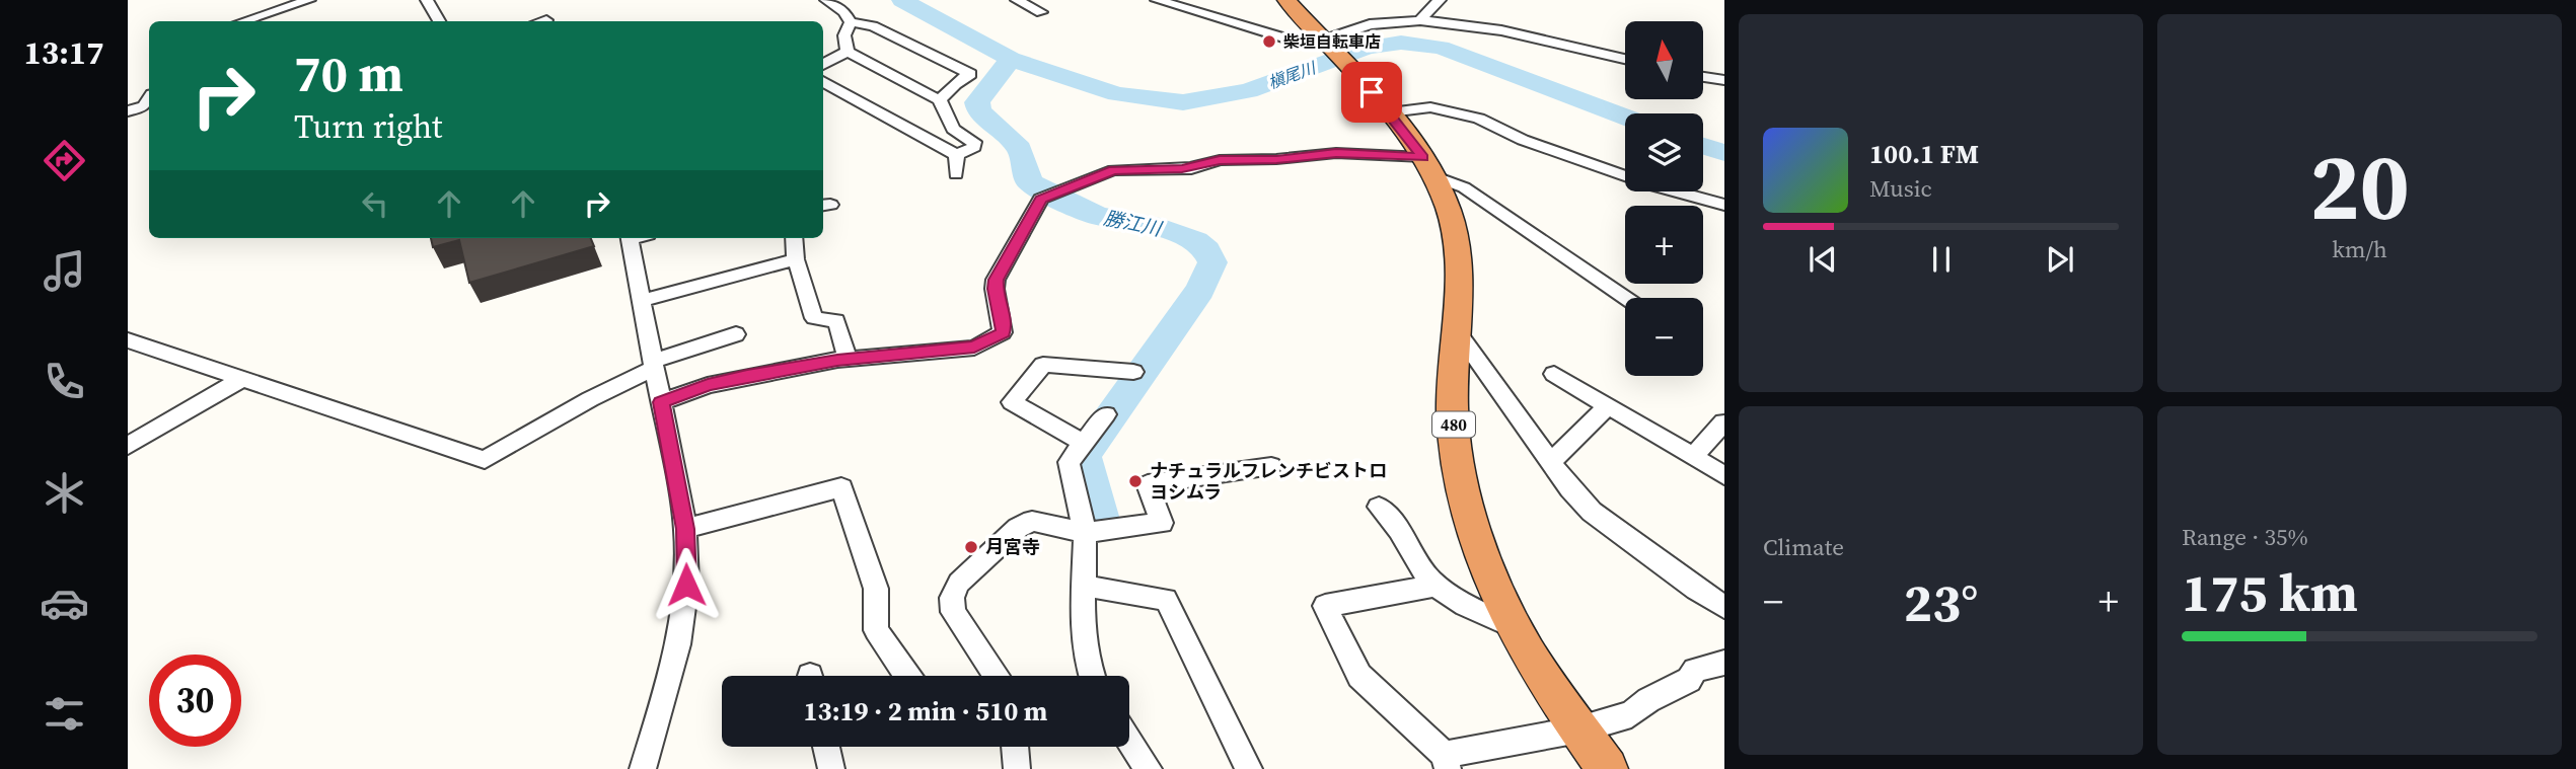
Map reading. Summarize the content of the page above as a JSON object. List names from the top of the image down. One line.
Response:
{"streets":{"highway":["480"]},"water":["槇尾川","勝江川"],"places":["柴垣自転車店","ナチュラルフレンチビストロ ヨシムラ","月宮寺"],"north":"top","page":{"tabs":"13:17","tile":[["20","km/h"],"Climate",["Range · 35%","175 km"]],"map_buttons":["+","−"],"turn":["70 m","Turn right"],"song":["100.1 FM","Music"],"heat":["−","23°","+"],"limit":"30","trip":"13:19 · 2 min · 510 m"}}
